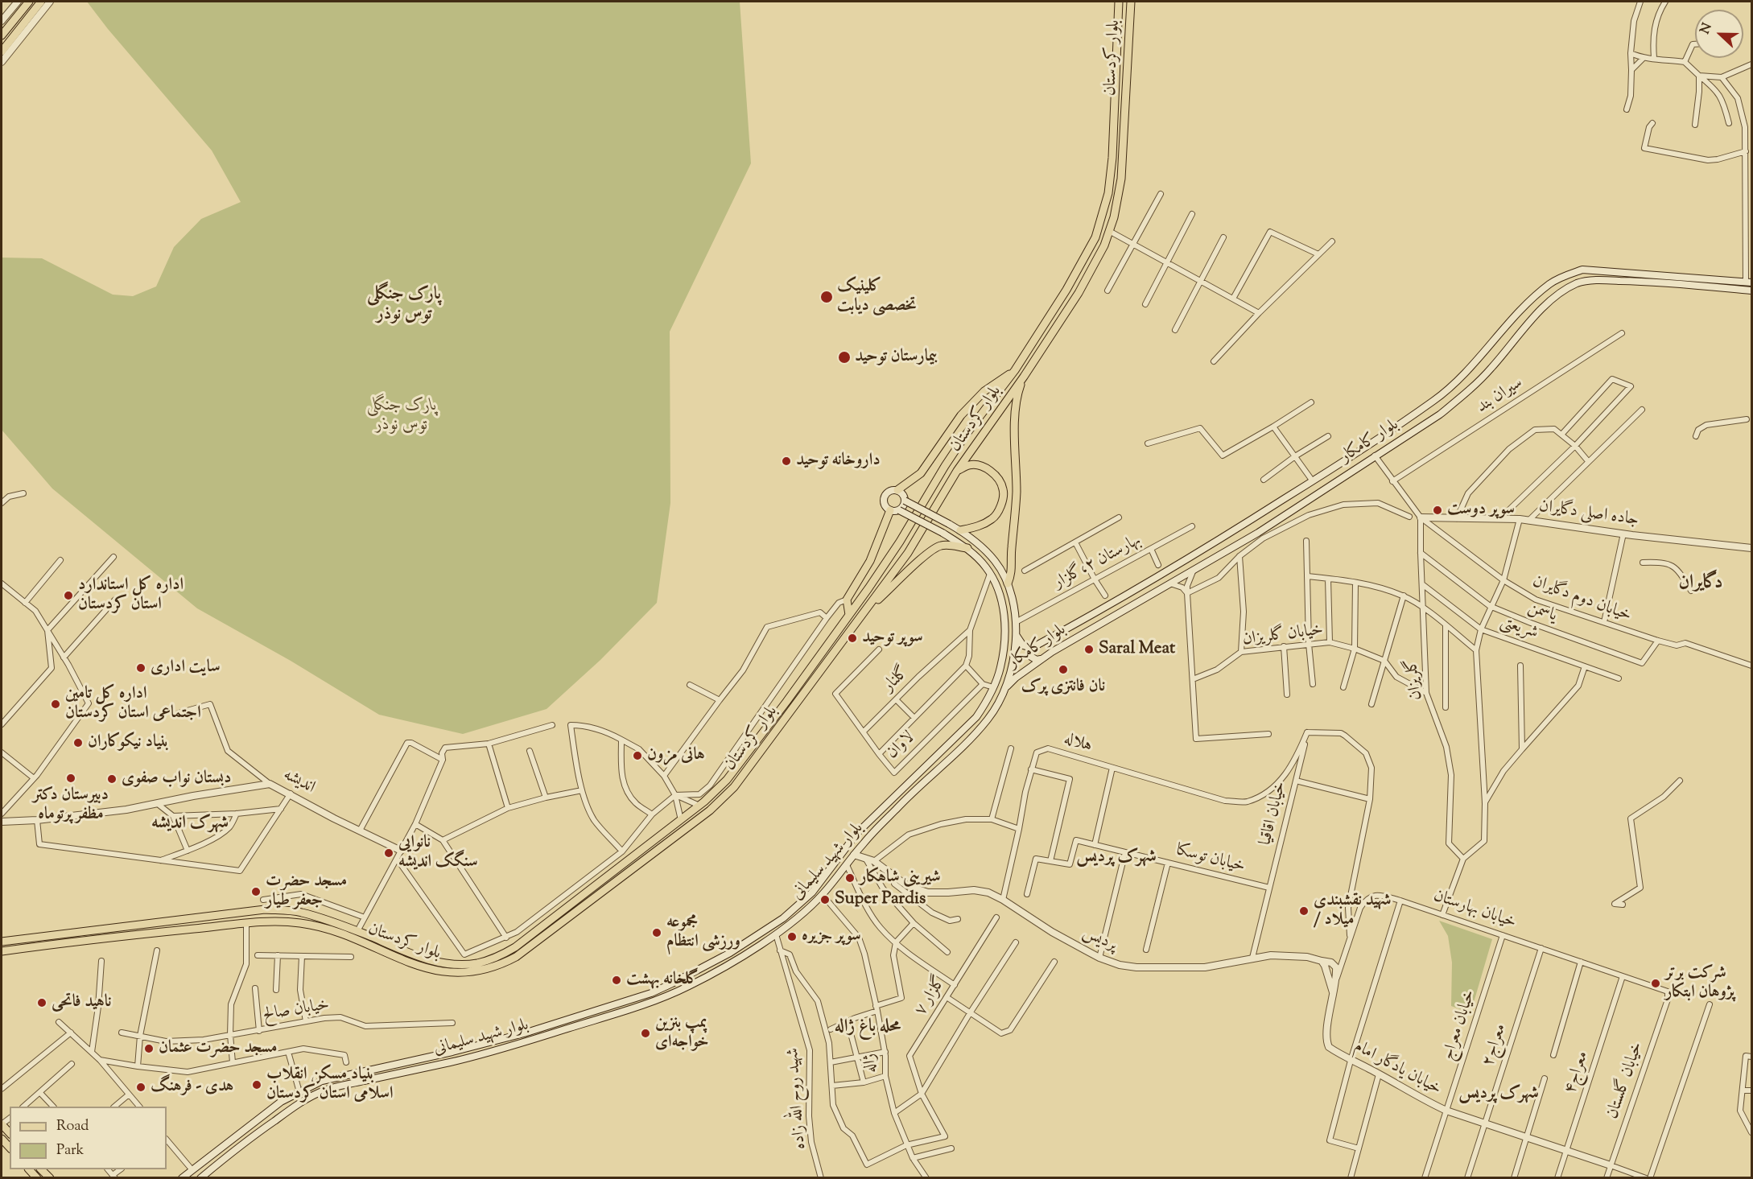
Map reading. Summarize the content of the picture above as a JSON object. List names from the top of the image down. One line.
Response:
{"streets":{"main road":["بلوار کردستان","بلوار کامکار","بلوار شهید سلیمانی"],"street":["سیران بند","جاده اصلی دگایران","بهارستان ۲،گلزار","خیابان دوم دگایران","یاسمن","شریعتی","خیابان گلریزان","گلریزان","گلنار","هلاله","لاوان","اندیشه","خیابان اقاقیا","خیابان توسکا","خیابان بهارستان","پردیس","گلزار ۷","خیابان صالح","خیابان معراج","معراج۲","ژاله","خیابان یادگار امام","معراج۴","خیابان گلستان","شهید روح الله زاده"]},"crossings":[["سیران بند","خیابان دوم دگایران"],["بلوار کامکار","خیابان دوم دگایران"],["بلوار کامکار","بلوار شهید سلیمانی"],["جاده اصلی دگایران","خیابان دوم دگایران"],["جاده اصلی دگایران","گلریزان"],["بهارستان ۲،گلزار","بلوار شهید سلیمانی"],["خیابان دوم دگایران","یاسمن"],["خیابان دوم دگایران","گلریزان"],["یاسمن","گلریزان"],["شریعتی","گلریزان"],["خیابان گلریزان","گلریزان"],["گلنار","بلوار شهید سلیمانی"],["هلاله","خیابان اقاقیا"],["هلاله","پردیس"],["خیابان اقاقیا","خیابان توسکا"],["خیابان اقاقیا","پردیس"],["بلوار شهید سلیمانی","پردیس"],["بلوار شهید سلیمانی","ژاله"],["بلوار شهید سلیمانی","شهید روح الله زاده"],["خیابان بهارستان","خیابان معراج"],["خیابان بهارستان","معراج۲"],["خیابان بهارستان","خیابان یادگار امام"],["خیابان بهارستان","معراج۴"],["خیابان بهارستان","خیابان گلستان"],["گلزار ۷","ژاله"],["خیابان معراج","خیابان یادگار امام"],["معراج۲","خیابان یادگار امام"],["خیابان یادگار امام","معراج۴"],["خیابان یادگار امام","خیابان گلستان"]],"districts":["پارک جنگلی توس نوذر","دگایران","شهرک اندیشه","شهرک پردیس","محله باغ ژاله","شهرک پردیس"],"parks":["پارک جنگلی توس نوذر"],"places":["کلینیک تخصصی دیابت","بیمارستان توحید","داروخانه توحید","سوپر دوست","اداره کل استاندارد استان کردستان","سوپر توحید","Saral Meat","سایت اداری","نان فانتزی پرک","اداره کل تامین اجتماعی استان کردستان","بنیاد نیکوکاران","هانی مزون","دبیرستان دکتر مظفر پرتوماه","دبستان نواب صفوی","نانوایی سنگک اندیشه","شیرینی شاهکار","مسجد حضرت جعفر طیار","Super Pardis","شهید نقشبندی / میلاد","مجموعه ورزشی انتظام","سوپر جزیره","گلخانه بهشت","شرکت برتر پژوهان ابتکار","ناهید فاتحی","پمپ بنزین خواجه‌ای","مسجد حضرت عثمان","بنیاد مسکن انقلاب اسلامی استان کردستان","هدی - فرهنگ"],"legend":["Road","Park"],"north":"left"}
